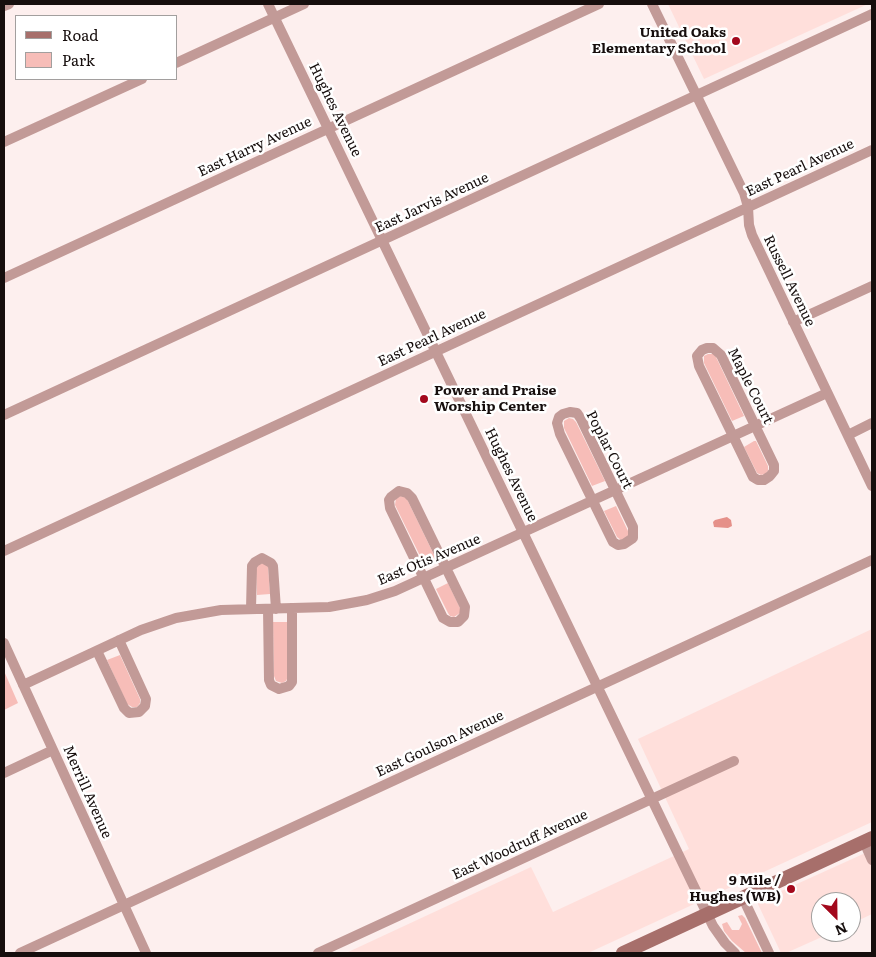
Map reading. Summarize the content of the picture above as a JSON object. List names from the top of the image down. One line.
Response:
{"streets":{"street":["Hughes Avenue","East Harry Avenue","East Pearl Avenue","East Jarvis Avenue","Russell Avenue","Maple Court","Poplar Court","East Otis Avenue","East Goulson Avenue","Merrill Avenue","East Woodruff Avenue"]},"crossings":[["Hughes Avenue","East Harry Avenue"],["Hughes Avenue","East Pearl Avenue"],["Hughes Avenue","East Jarvis Avenue"],["Hughes Avenue","East Otis Avenue"],["Hughes Avenue","East Goulson Avenue"],["Hughes Avenue","East Woodruff Avenue"],["East Pearl Avenue","Russell Avenue"],["East Jarvis Avenue","Russell Avenue"],["Russell Avenue","East Otis Avenue"],["Maple Court","East Otis Avenue"],["Poplar Court","East Otis Avenue"],["East Otis Avenue","Merrill Avenue"],["East Goulson Avenue","Merrill Avenue"]],"places":["United Oaks Elementary School","Power and Praise Worship Center","9 Mile / Hughes (WB)"],"legend":["Road","Park"],"north":"bottom right"}
